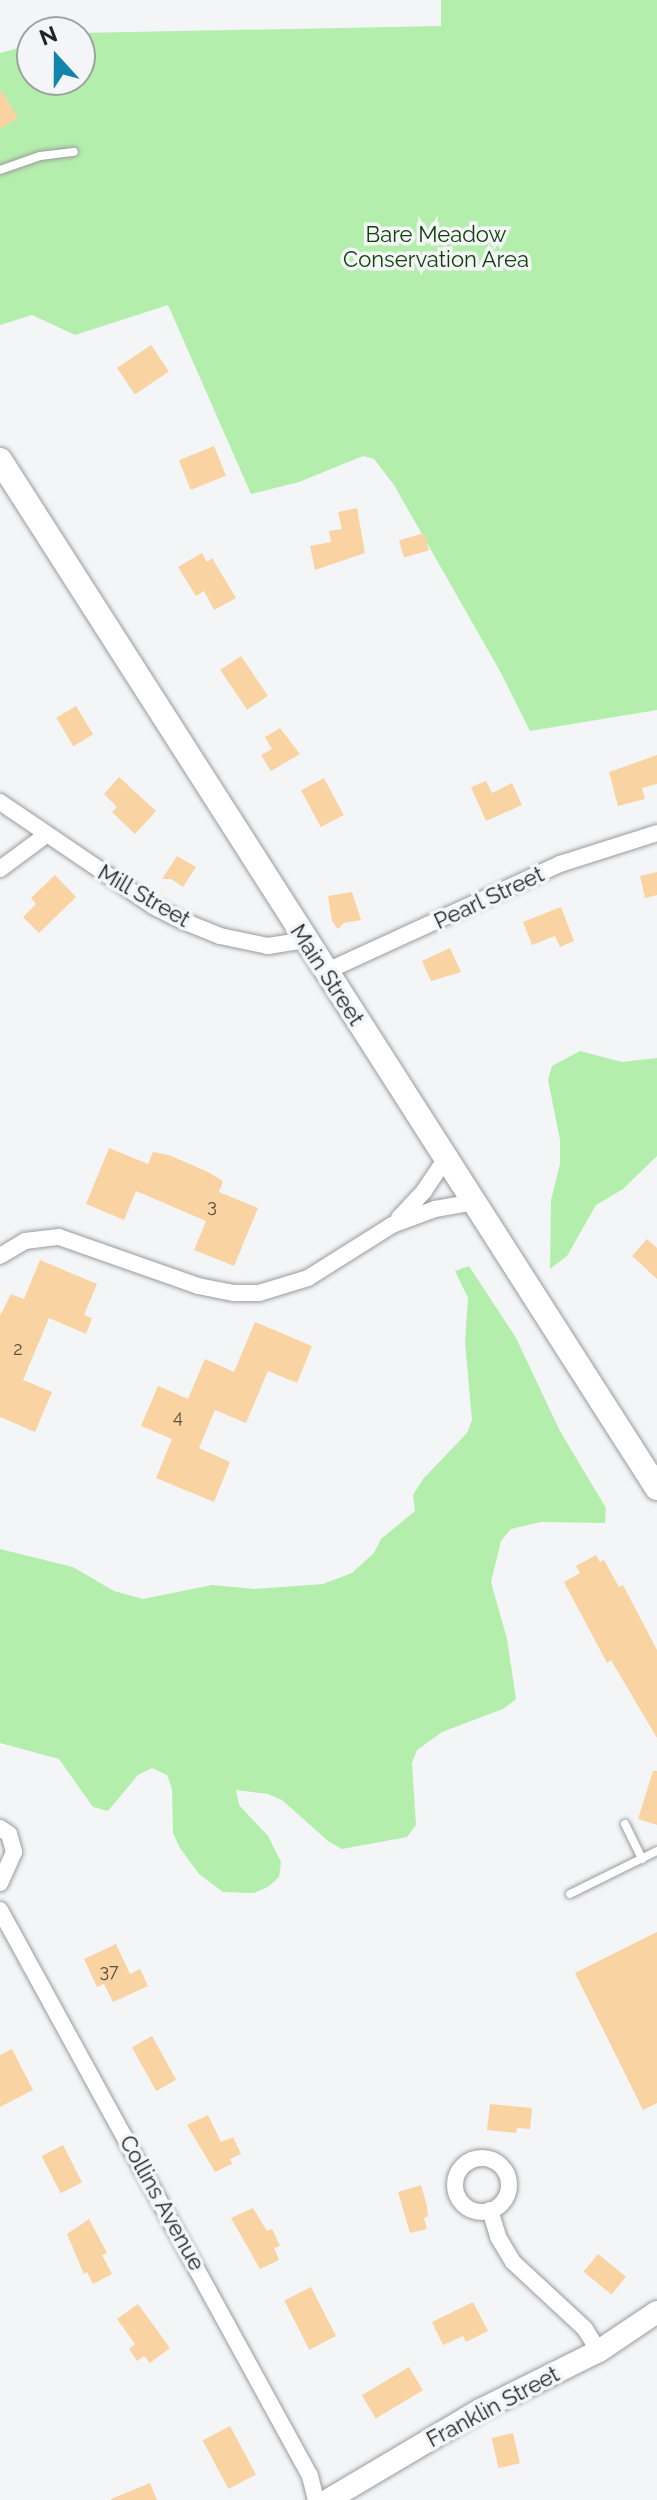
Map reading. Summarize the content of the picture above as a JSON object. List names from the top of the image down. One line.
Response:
{"streets":{"main road":["Main Street","Franklin Street"],"street":["Mill Street","Pearl Street","Collins Avenue"]},"crossings":[["Mill Street","Main Street"],["Pearl Street","Main Street"]],"parks":["Bare Meadow Conservation Area"],"house_numbers":["3","2","4","37"],"north":"top"}
